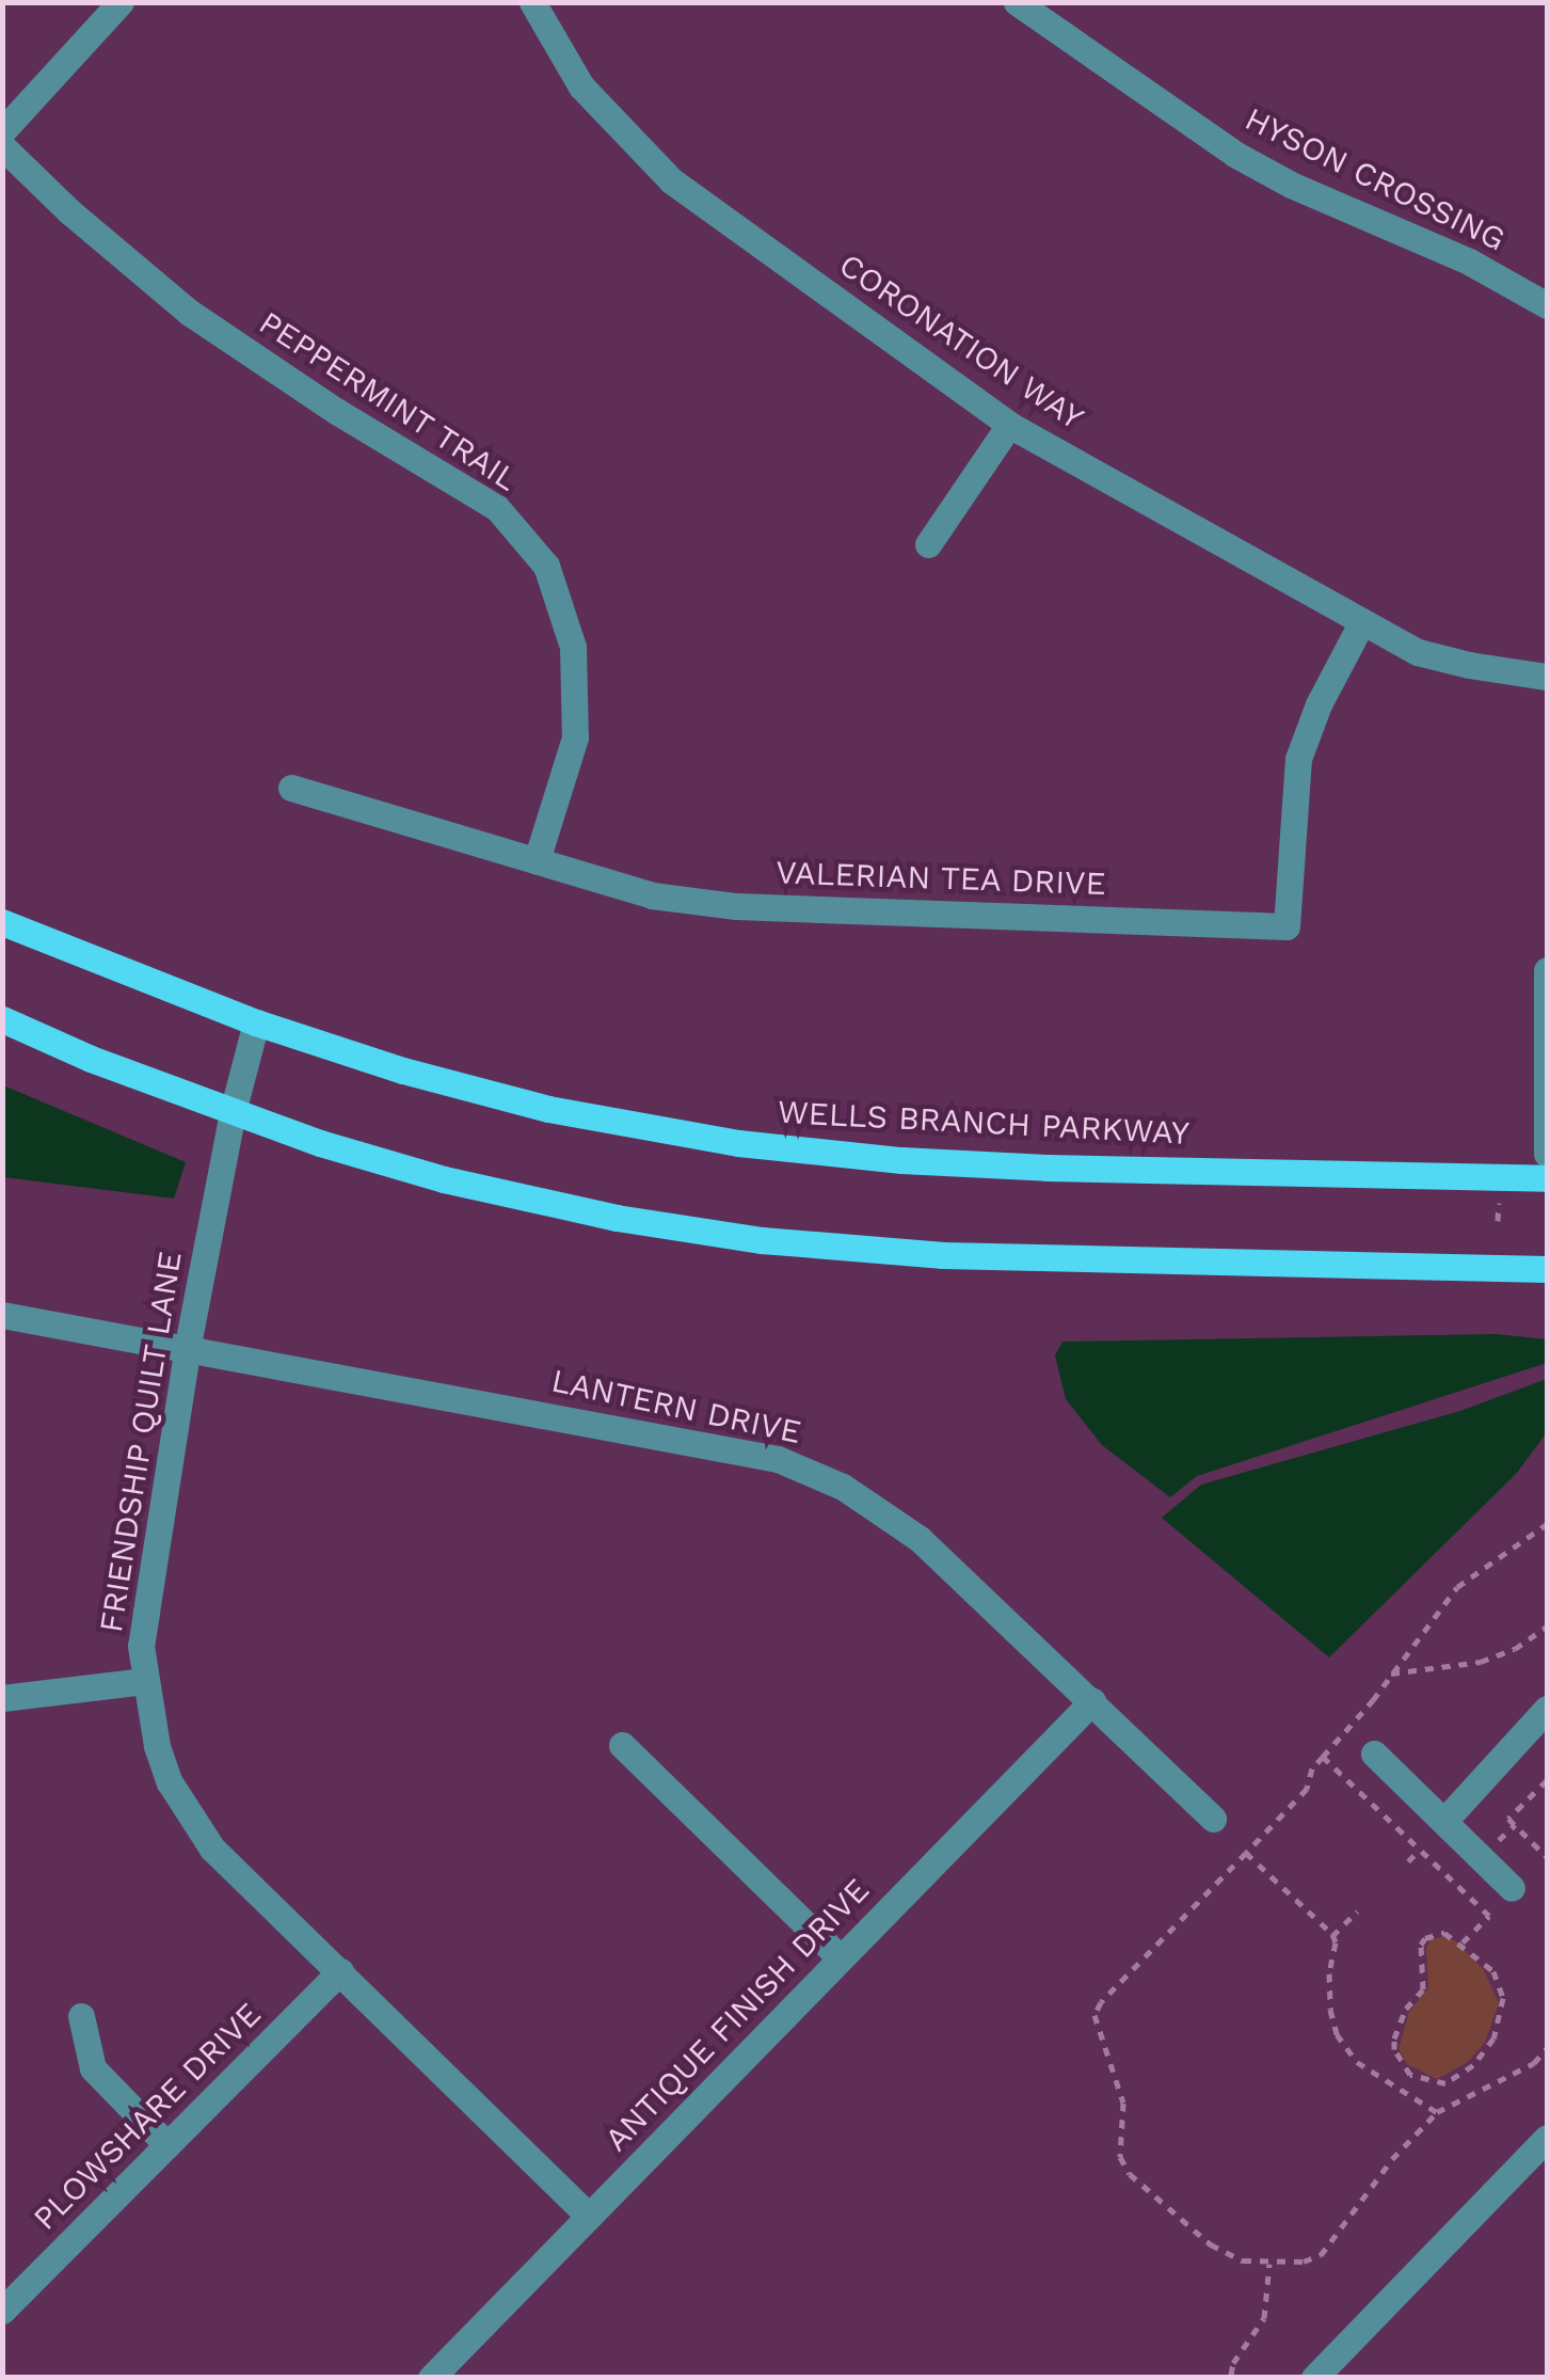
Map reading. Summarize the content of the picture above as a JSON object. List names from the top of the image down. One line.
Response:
{"streets":{"main road":["WELLS BRANCH PARKWAY"],"street":["HYSON CROSSING","CORONATION WAY","PEPPERMINT TRAIL","VALERIAN TEA DRIVE","LANTERN DRIVE","FRIENDSHIP QUILT LANE","ANTIQUE FINISH DRIVE","PLOWSHARE DRIVE"]},"crossings":[["CORONATION WAY","VALERIAN TEA DRIVE"],["PEPPERMINT TRAIL","VALERIAN TEA DRIVE"],["WELLS BRANCH PARKWAY","FRIENDSHIP QUILT LANE"],["LANTERN DRIVE","FRIENDSHIP QUILT LANE"],["LANTERN DRIVE","ANTIQUE FINISH DRIVE"],["FRIENDSHIP QUILT LANE","ANTIQUE FINISH DRIVE"],["FRIENDSHIP QUILT LANE","PLOWSHARE DRIVE"]]}
